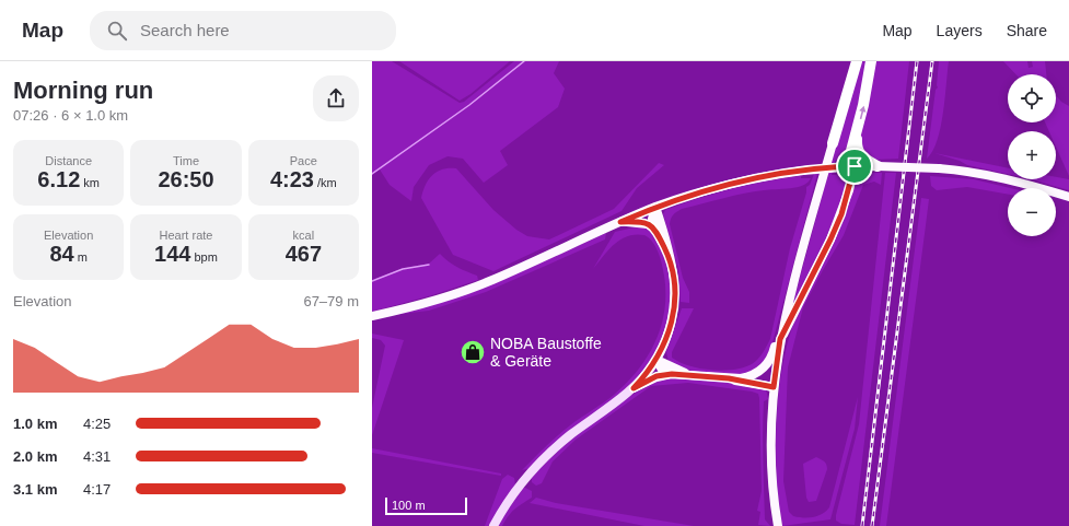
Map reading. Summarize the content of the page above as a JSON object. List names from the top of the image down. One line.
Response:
{"places":{"shop":["NOBA Baustoffe & Geräte"]},"scale_bar":"100 m","page":{"header":"Map","search":"Search here","nav":["Map","Layers","Share"],"heading":["Morning run","07:26 · 6 × 1.0 km"],"map_buttons":["+","−"],"stats":[["Distance","6.12 km"],["Time","26:50"],["Pace","4:23 /km"],["Elevation","84 m"],["Heart rate","144 bpm"],["kcal","467"]],"chart":["Elevation","67–79 m"],"list":[{"name":"1.0 km","note":"4:25"},{"name":"2.0 km","note":"4:31"},{"name":"3.1 km","note":"4:17"}],"scale":"100 m"}}
